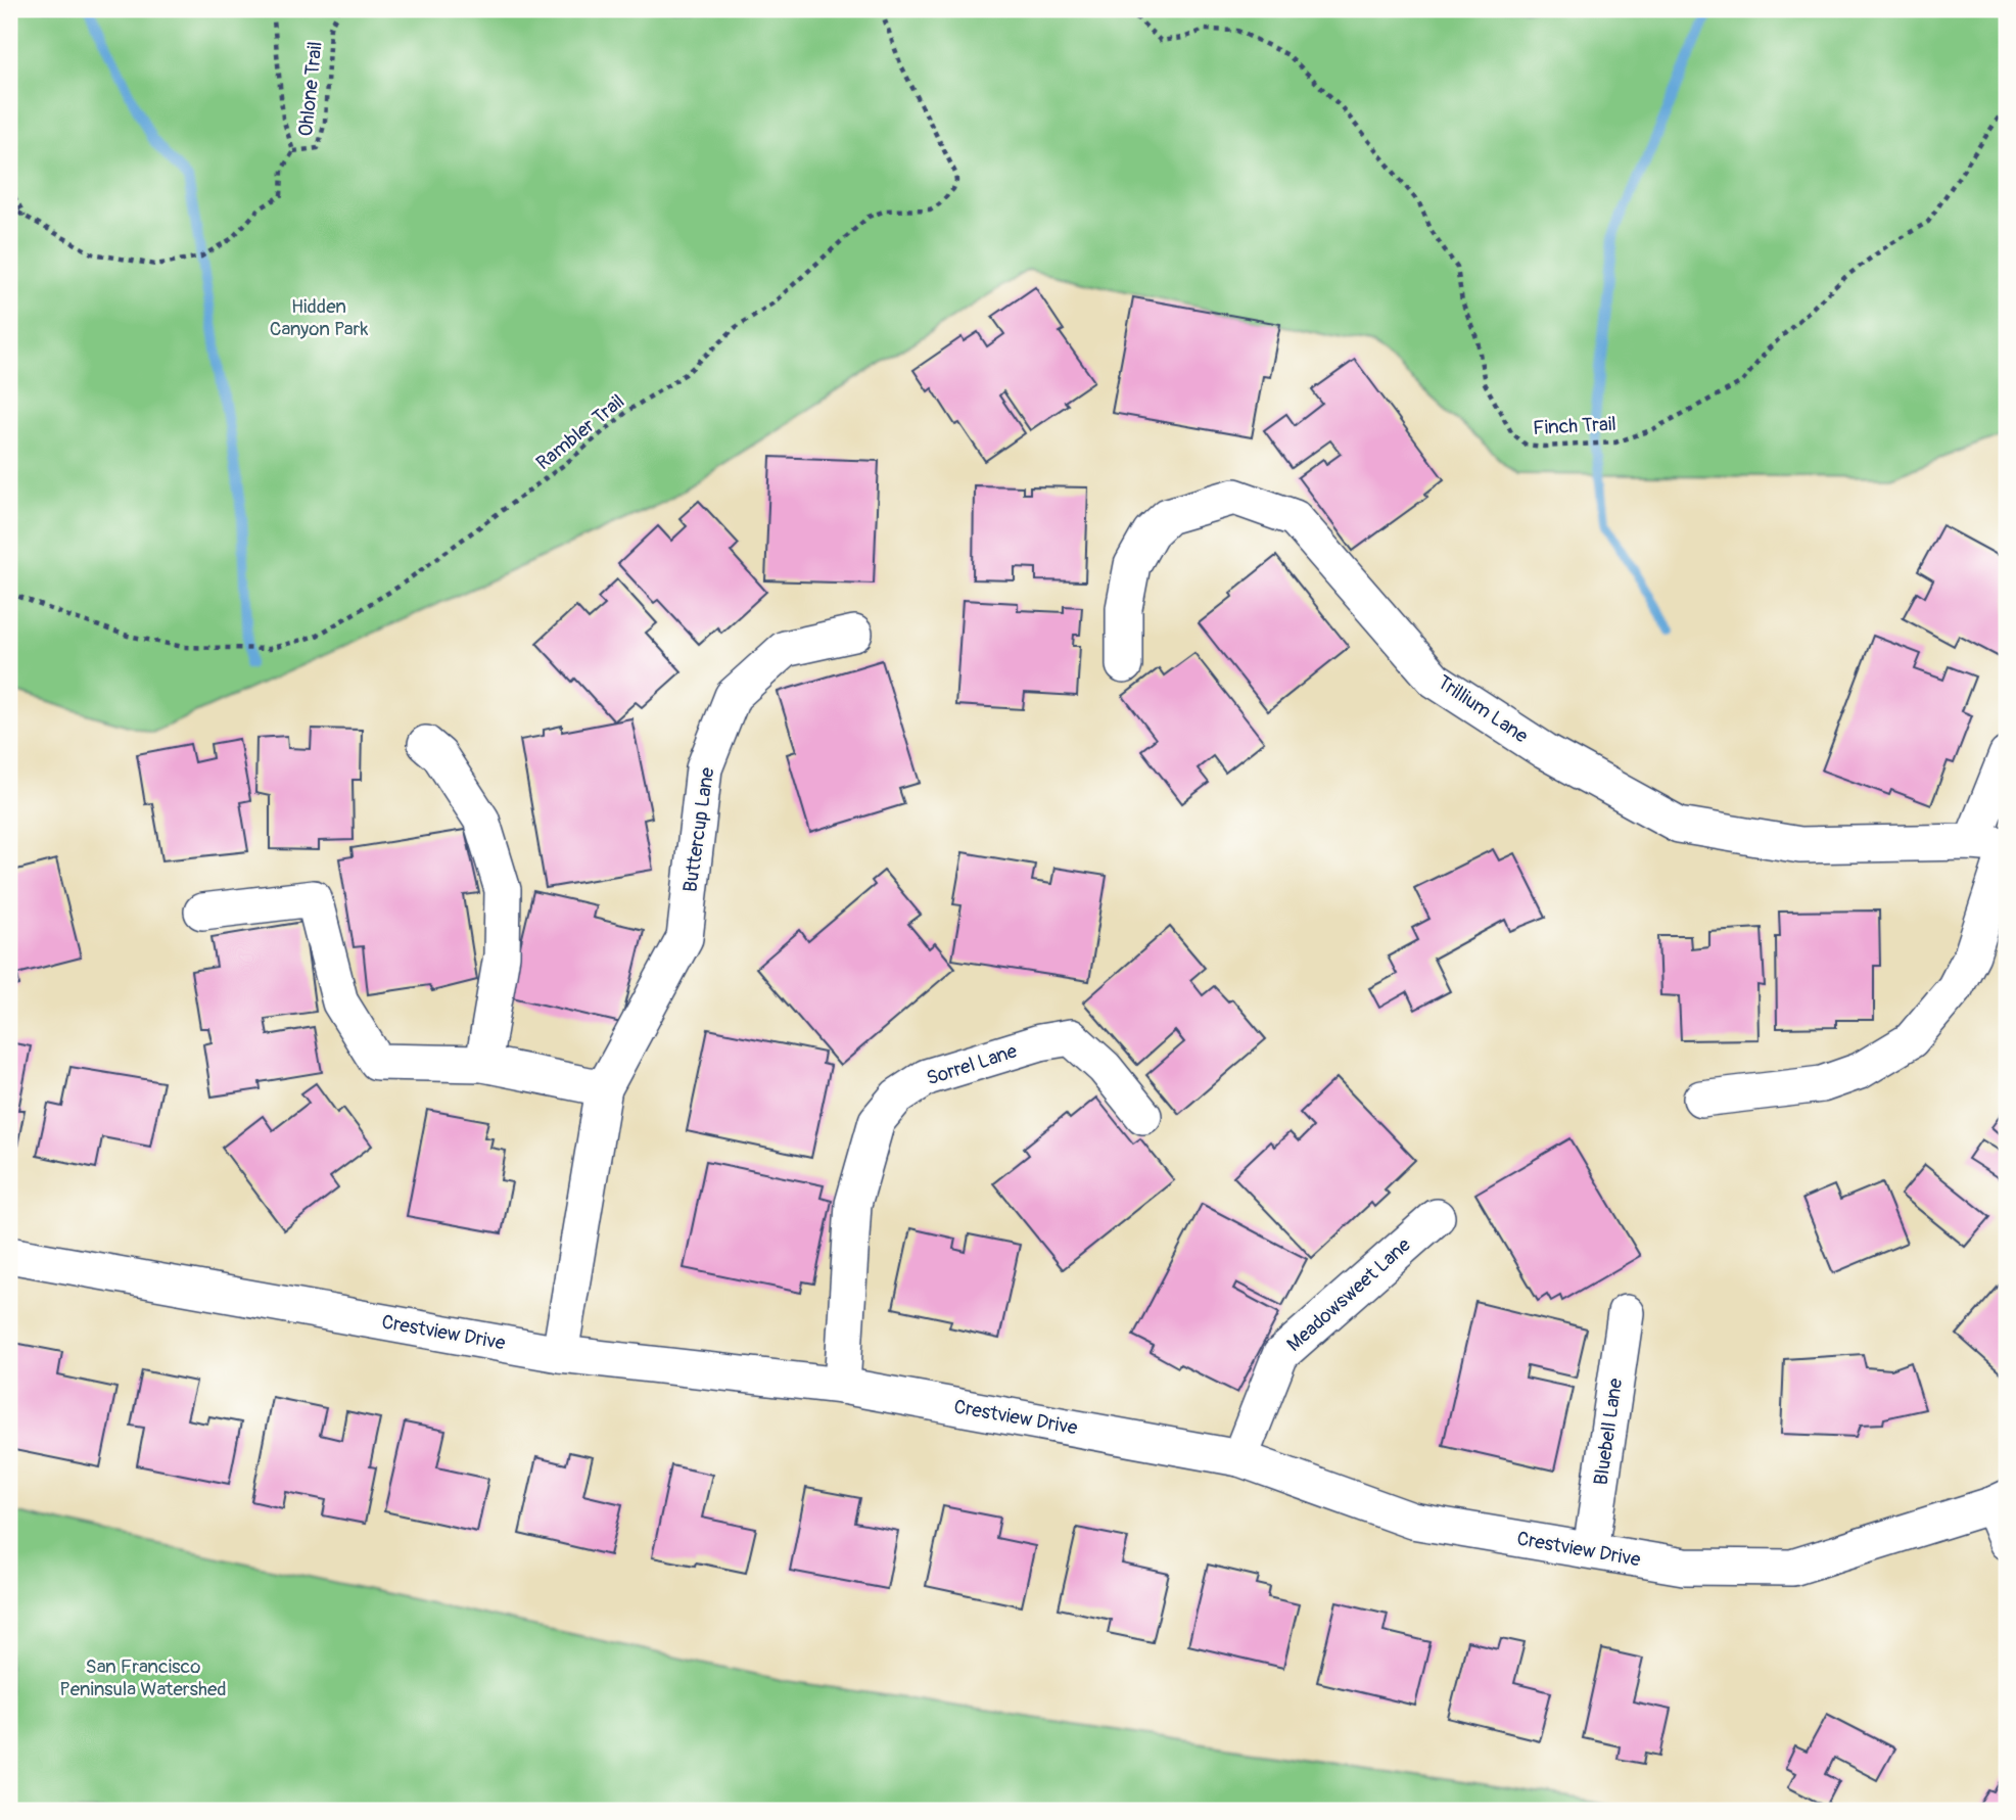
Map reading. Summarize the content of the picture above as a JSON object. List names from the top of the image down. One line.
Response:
{"streets":{"street":["Trillium Lane","Buttercup Lane","Sorrel Lane","Meadowsweet Lane","Crestview Drive","Bluebell Lane"],"path":["Ohlone Trail","Finch Trail","Rambler Trail"]},"crossings":[["Buttercup Lane","Crestview Drive"],["Sorrel Lane","Crestview Drive"],["Meadowsweet Lane","Crestview Drive"],["Crestview Drive","Bluebell Lane"]],"parks":["Hidden Canyon Park","San Francisco Peninsula Watershed"]}
